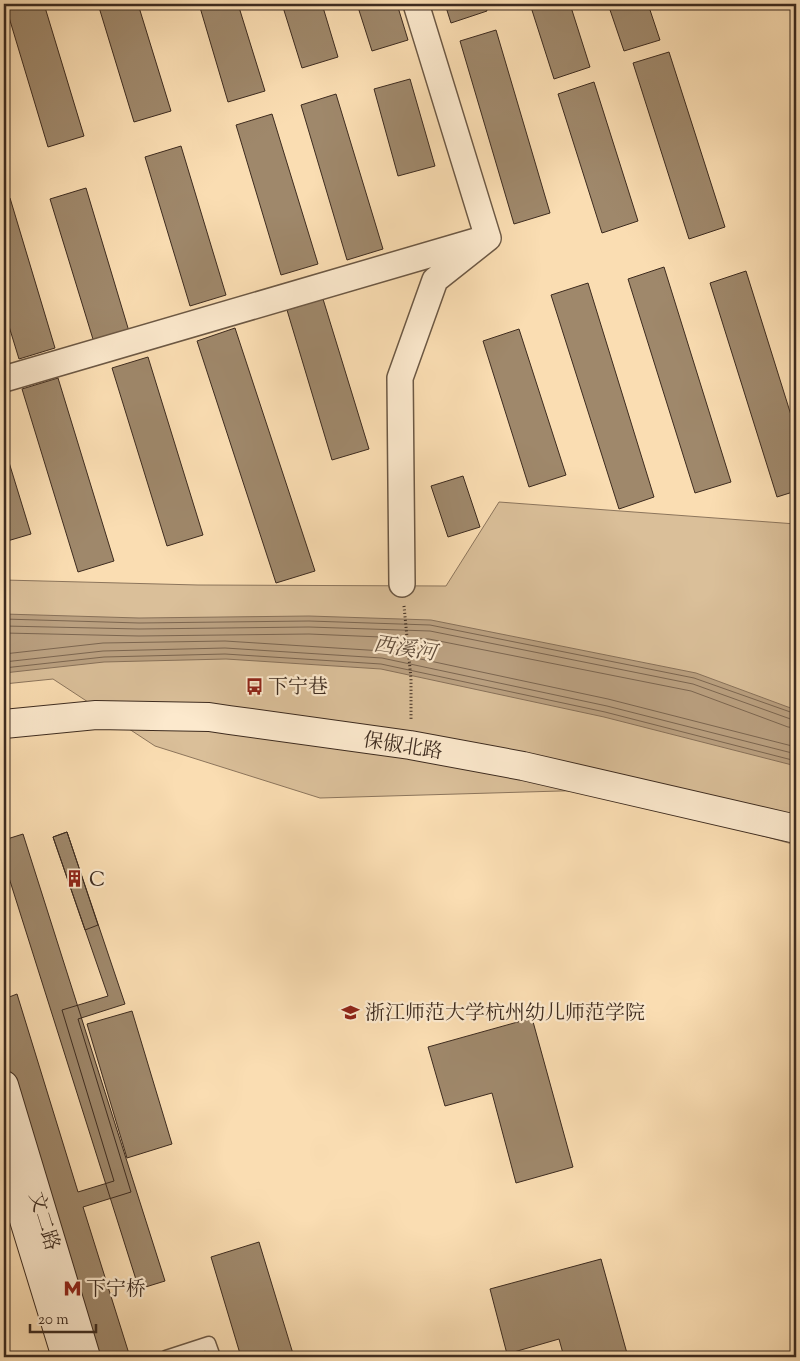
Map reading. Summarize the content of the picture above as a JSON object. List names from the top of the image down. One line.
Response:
{"streets":{"main road":["保俶北路","文二路"]},"water":["西溪河"],"places":{"bus stop":["下宁巷"],"building":["C"],"school or university":["浙江师范大学杭州幼儿师范学院"],"metro station":["下宁桥"]},"scale_bar":"20 m"}
